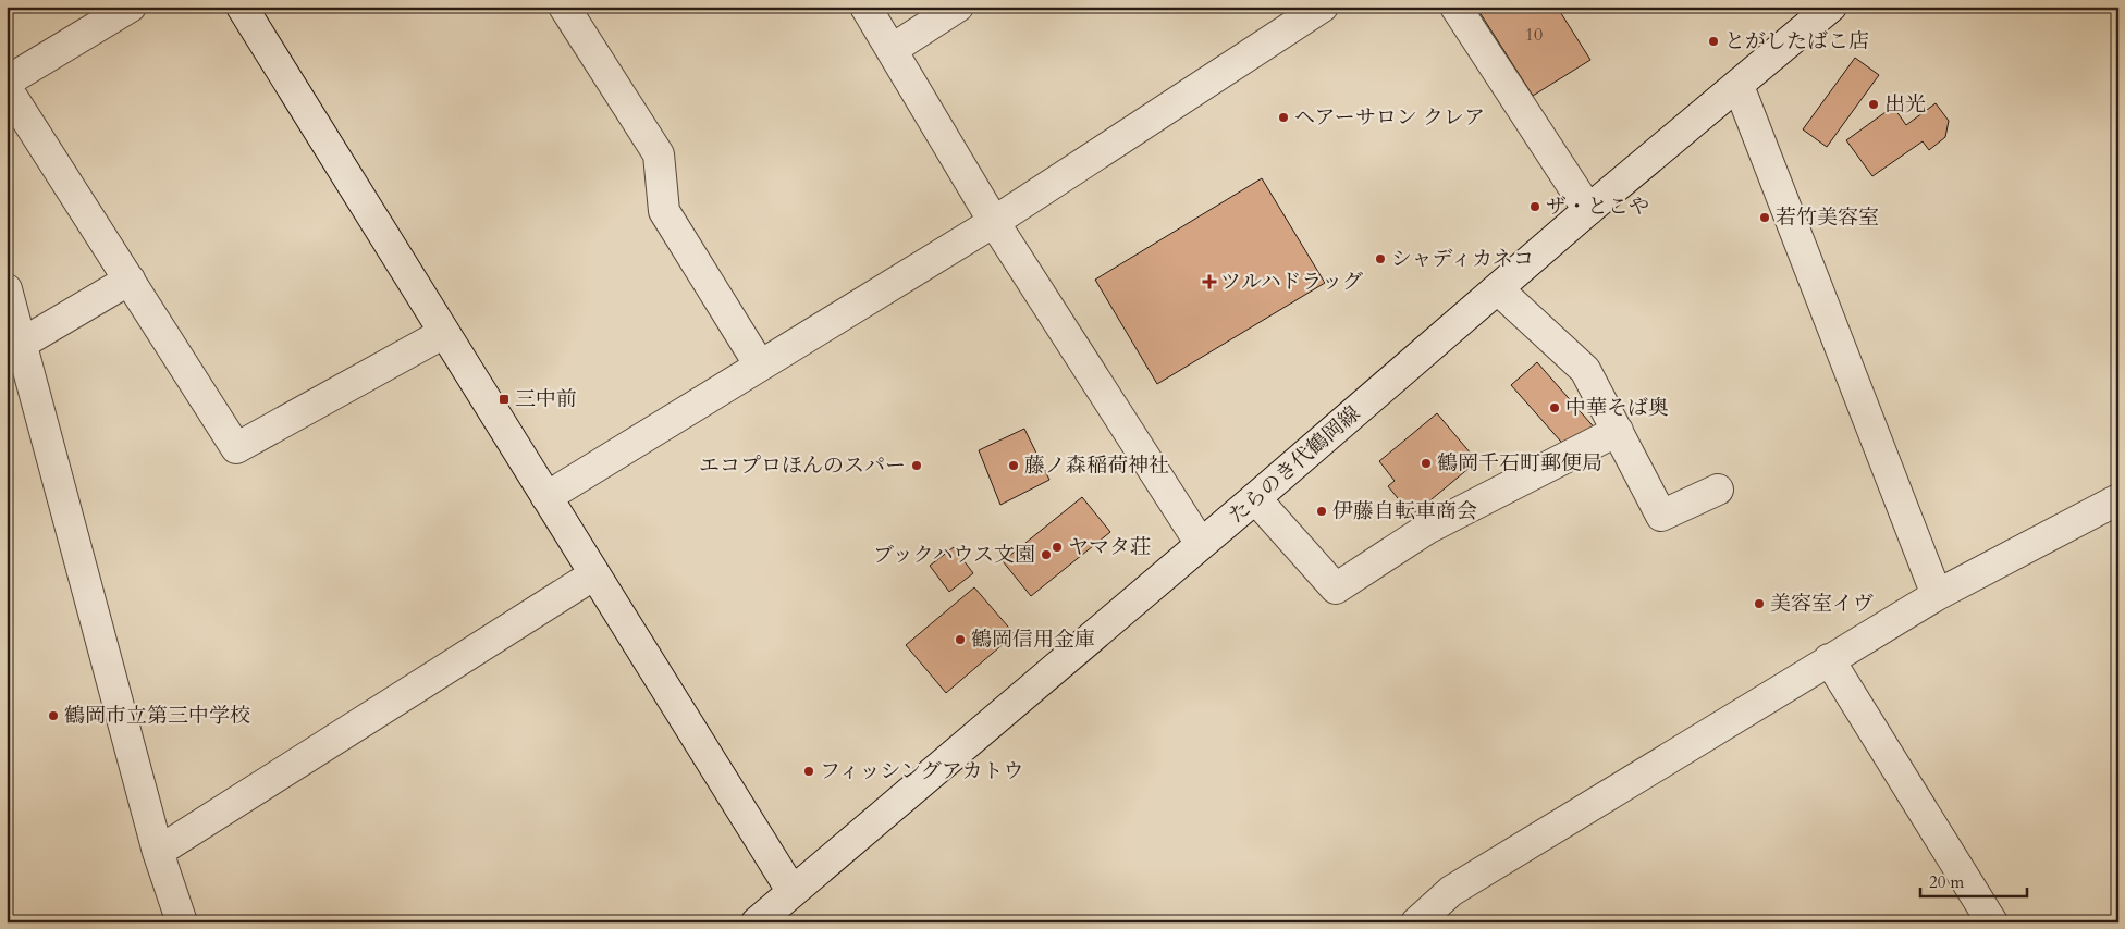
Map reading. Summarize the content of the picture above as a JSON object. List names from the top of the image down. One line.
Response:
{"streets":{"street":["たらのき代鶴岡線"]},"places":{"other":["とがしたばこ店","出光","ヘアーサロン クレア","ザ・とこや","若竹美容室","シャディカネコ","中華そば奥","鶴岡千石町郵便局","エコプロほんのスパー","藤ノ森稲荷神社","伊藤自転車商会","ヤマタ荘","ブックハウス文園","美容室イヴ","鶴岡信用金庫","鶴岡市立第三中学校","フィッシングアカトウ"],"health":["ツルハドラッグ"],"transit":["三中前"]},"house_numbers":["10"],"scale_bar":"20 m"}
